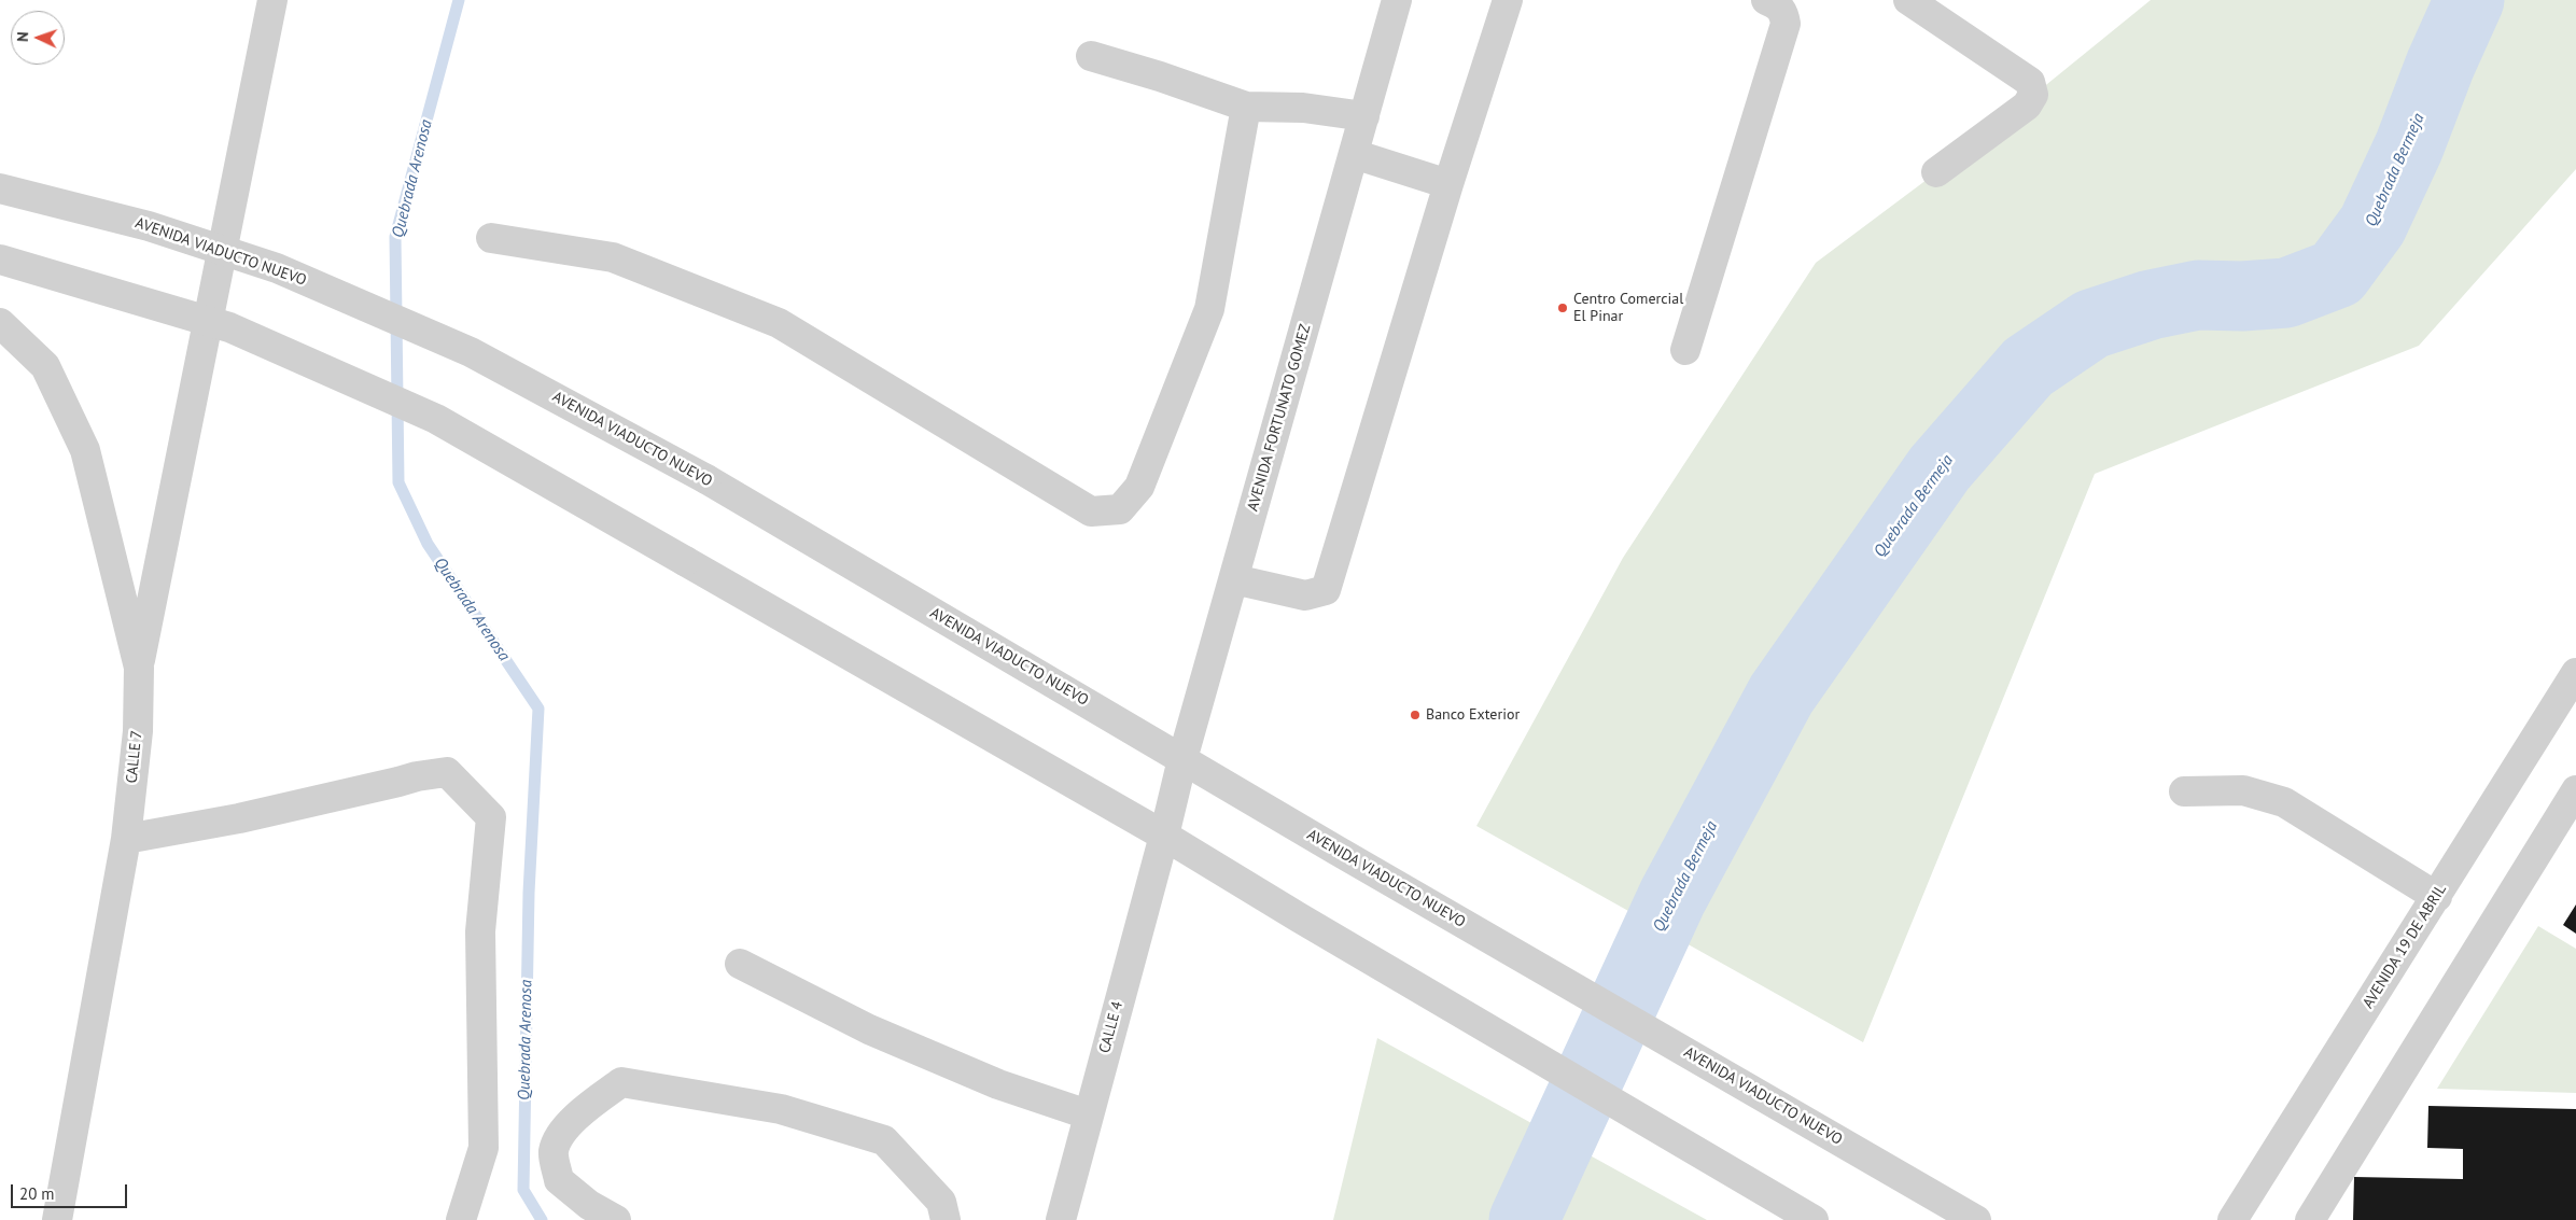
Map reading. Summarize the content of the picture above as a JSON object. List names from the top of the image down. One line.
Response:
{"streets":{"street":["AVENIDA VIADUCTO NUEVO","AVENIDA FORTUNATO GOMEZ","CALLE 7","AVENIDA 19 DE ABRIL","CALLE 4"]},"crossings":[["AVENIDA VIADUCTO NUEVO","AVENIDA FORTUNATO GOMEZ"],["AVENIDA FORTUNATO GOMEZ","CALLE 4"]],"water":["Quebrada Bermeja","Quebrada Arenosa"],"places":["Centro Comercial El Pinar","Banco Exterior"],"scale_bar":"20 m","north":"left"}
